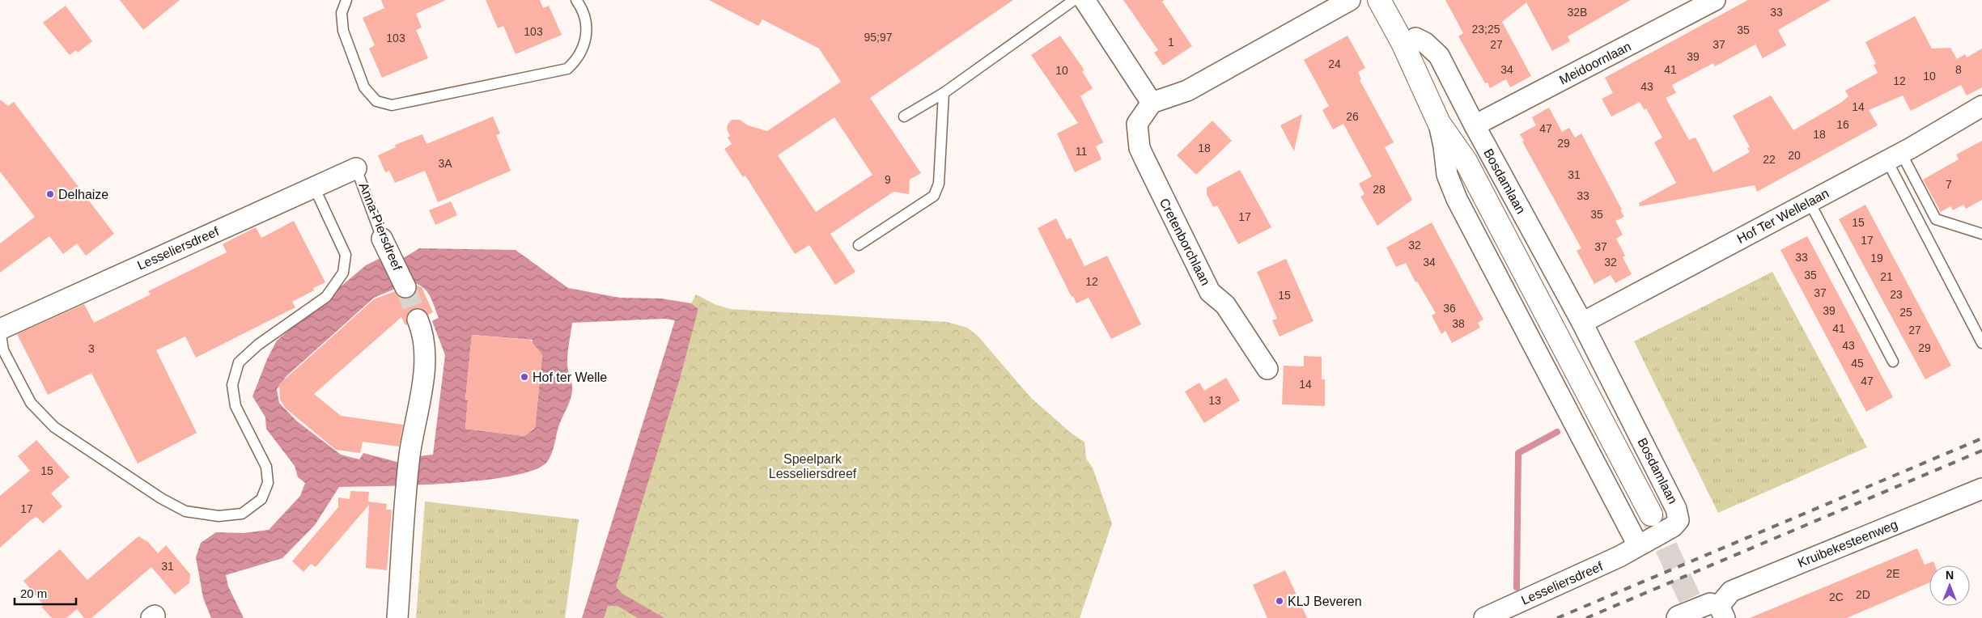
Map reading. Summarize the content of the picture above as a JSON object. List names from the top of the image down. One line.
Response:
{"streets":{"street":["Meidoornlaan","Bosdamlaan","Hof Ter Wellelaan","Anna-Piersdreef","Cretenborchlaan","Lesseliersdreef","Kruibekesteenweg"]},"crossings":[["Meidoornlaan","Bosdamlaan"],["Bosdamlaan","Hof Ter Wellelaan"],["Bosdamlaan","Lesseliersdreef"],["Anna-Piersdreef","Lesseliersdreef"]],"parks":["Speelpark Lesseliersdreef"],"places":["Delhaize","Hof ter Welle","KLJ Beveren"],"house_numbers":["32B","33","23;25","35","103","95;97","103","1","27","37","39","24","34","41","8","10","10","12","43","14","26","16","47","18","29","18","11","20","22","3A","31","9","7","28","33","35","17","15","17","32","37","33","19","34","32","35","21","12","37","23","15","36","39","25","38","41","27","43","29","3","45","47","14","13","15","17","31","2E","2D","2C"],"scale_bar":"20 m","north":"top"}
